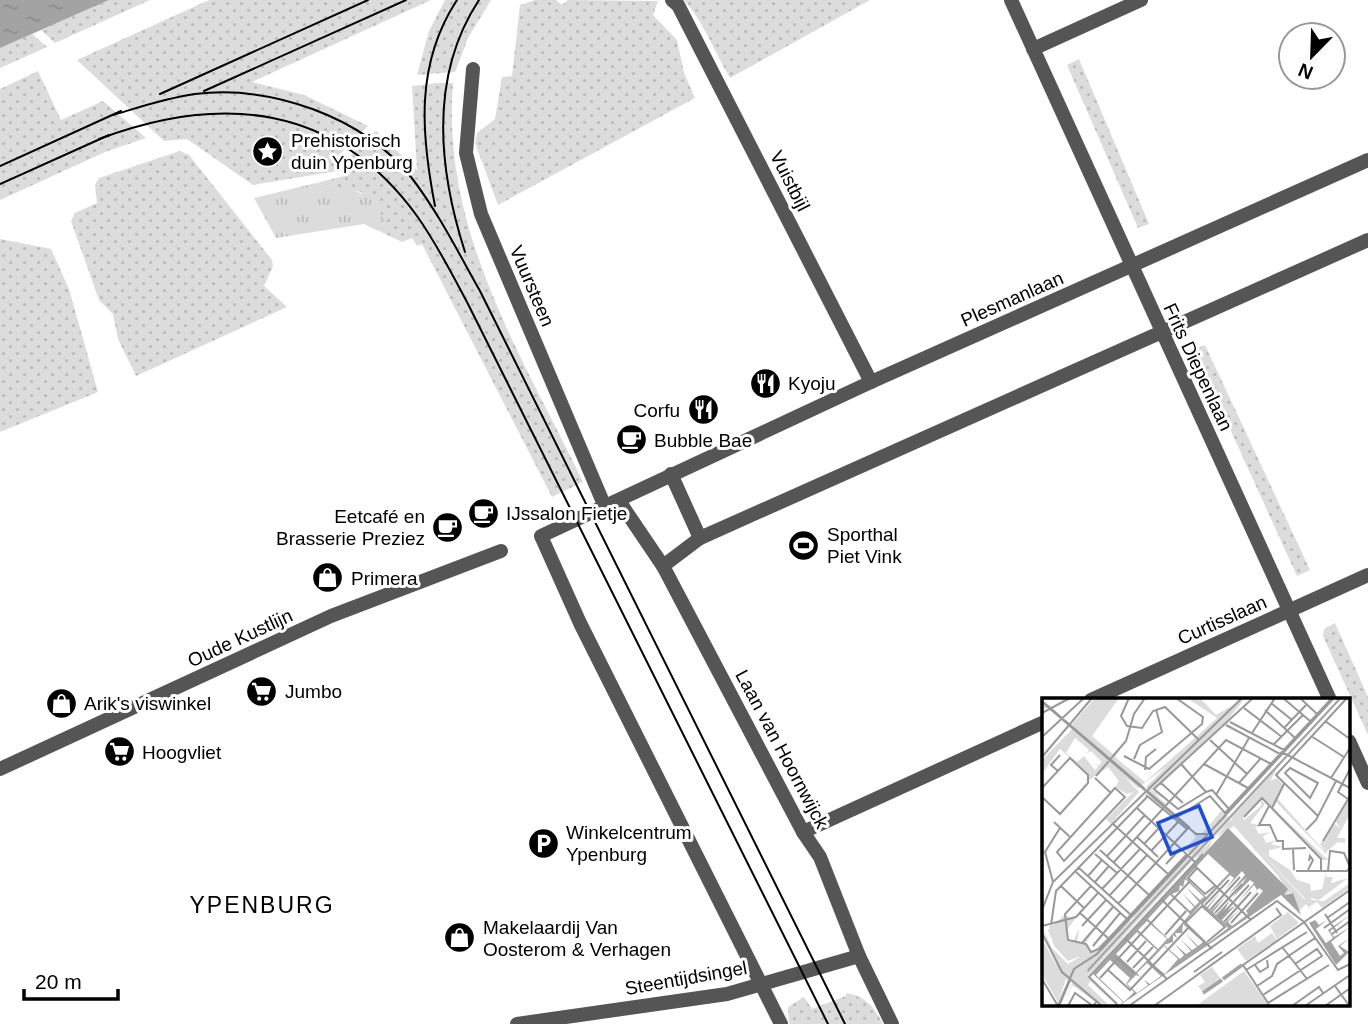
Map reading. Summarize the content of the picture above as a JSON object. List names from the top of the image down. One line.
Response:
{"streets":{"street":["Vuistbijl","Vuursteen","Plesmanlaan","Frits Diepenlaan","Curtisslaan","Oude Kustlijn","Laan van Hoornwijck","Steentijdsingel"]},"crossings":[["Vuistbijl","Plesmanlaan"],["Vuursteen","Plesmanlaan"],["Vuursteen","Laan van Hoornwijck"],["Plesmanlaan","Frits Diepenlaan"],["Plesmanlaan","Laan van Hoornwijck"],["Frits Diepenlaan","Curtisslaan"],["Laan van Hoornwijck","Steentijdsingel"]],"districts":["YPENBURG"],"places":{"place":["Prehistorisch duin Ypenburg"],"restaurant":["Kyoju","Corfu"],"cafe":["Bubble Bae","IJssalon Fietje","Eetcafé en Brasserie Preziez"],"sports":["Sporthal Piet Vink"],"shop":["Primera","Arik's viswinkel","Makelaardij Van Oosterom & Verhagen"],"supermarket":["Jumbo","Hoogvliet"],"parking":["Winkelcentrum Ypenburg"]},"scale_bar":"20 m","north":"bottom left"}
